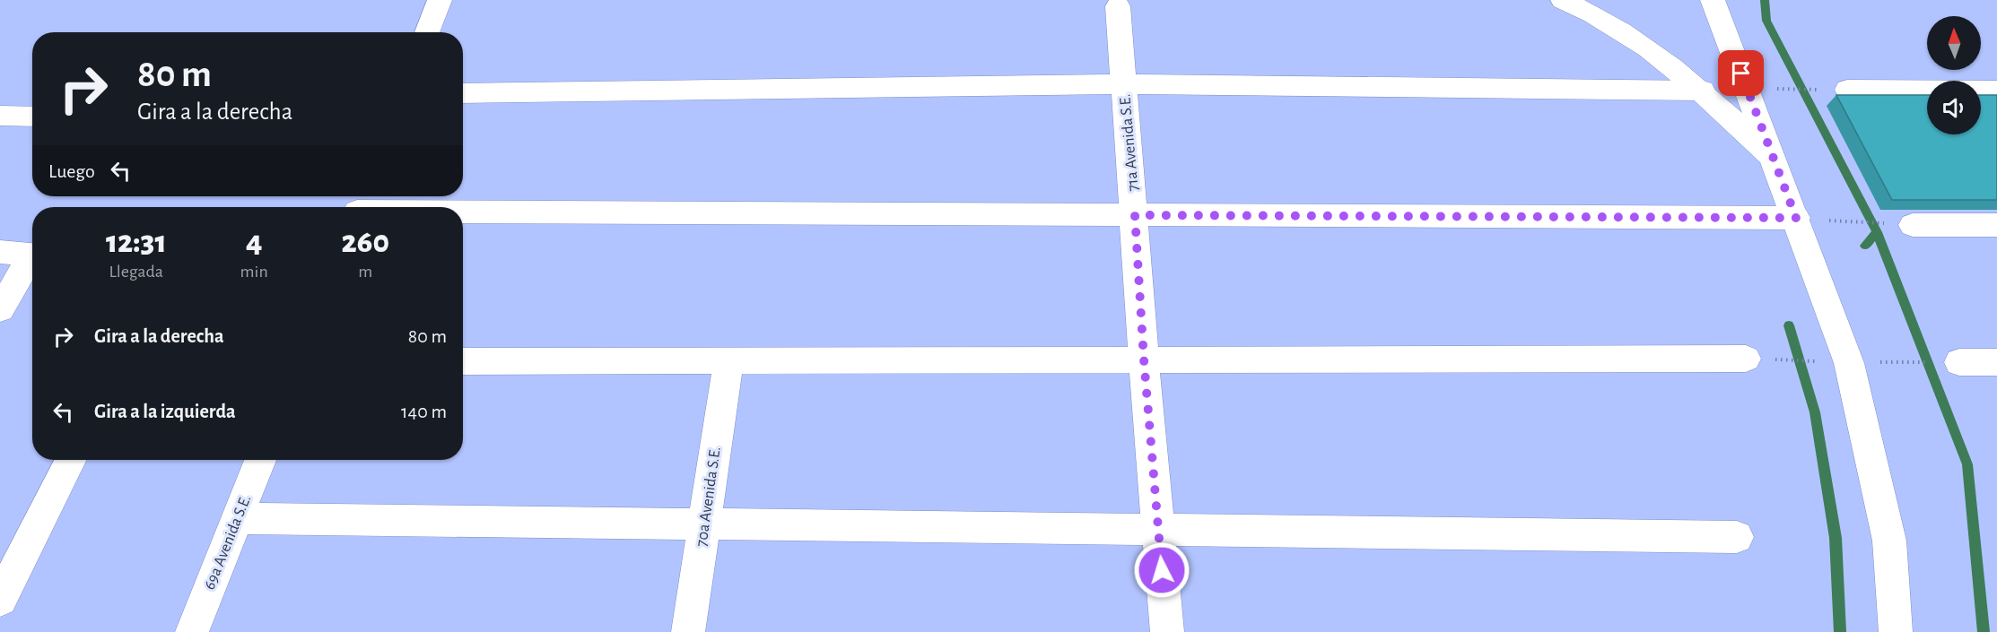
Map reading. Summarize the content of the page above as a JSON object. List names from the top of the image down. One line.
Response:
{"streets":{"street":["71a Avenida S.E.","70a Avenida S.E.","69a Avenida S.E."]},"north":"top","page":{"turn":["80 m","Gira a la derecha"],"then":"Luego","eta":["12:31","Llegada","4","min","260","m"],"list":[{"name":"Gira a la derecha","value":"80 m"},{"name":"Gira a la izquierda","value":"140 m"}]}}
